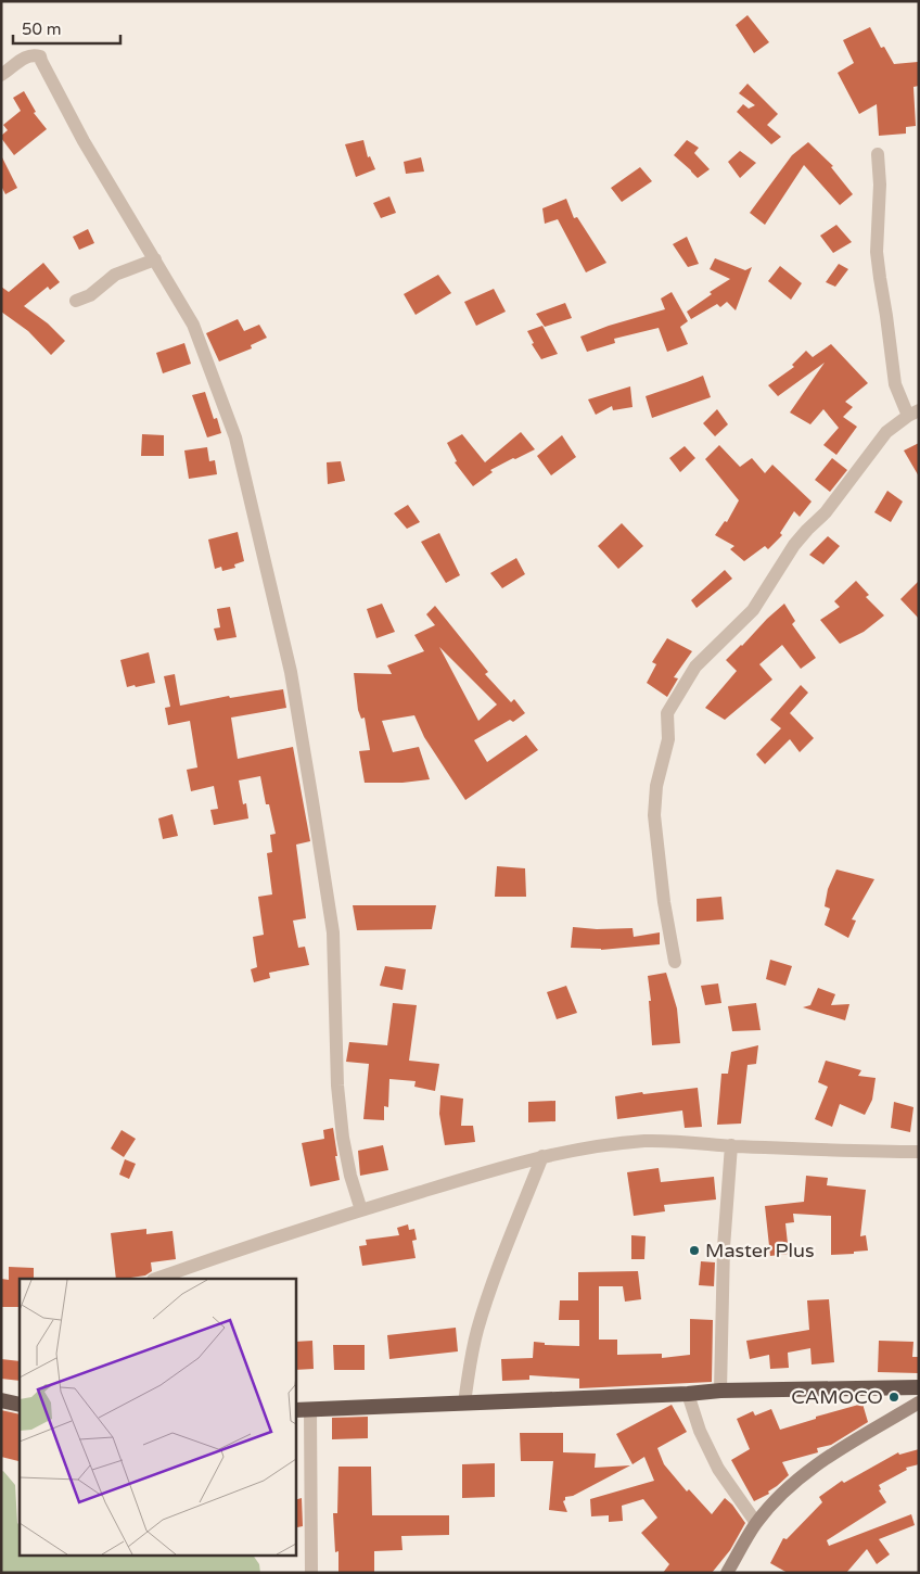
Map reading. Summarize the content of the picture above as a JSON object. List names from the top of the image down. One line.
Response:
{"places":["Master Plus","CAMOCO"],"scale_bar":"50 m"}
